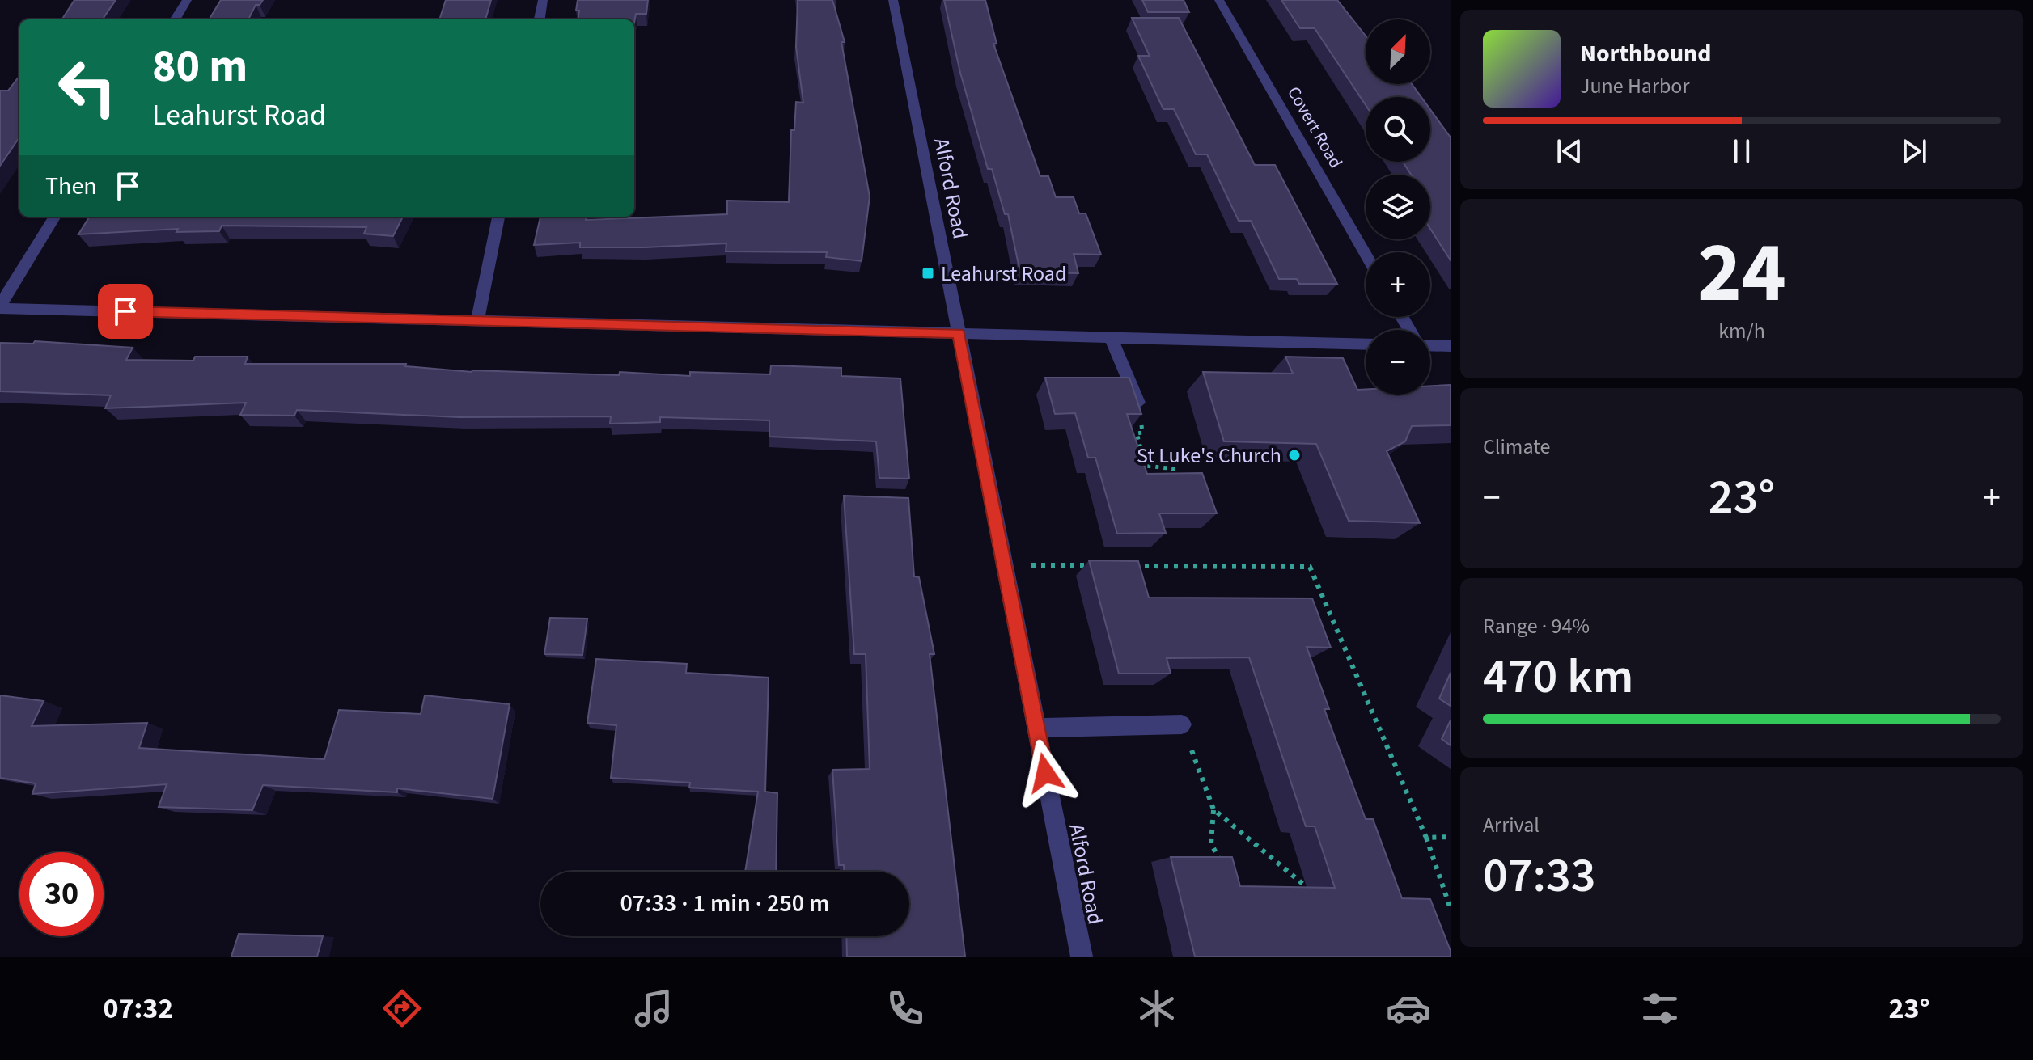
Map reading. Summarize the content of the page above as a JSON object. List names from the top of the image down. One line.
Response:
{"streets":{"street":["Covert Road","Alford Road"]},"places":{"transit":["Leahurst Road"],"other":["St Luke's Church"]},"north":"top right","page":{"map_buttons":["+","−"],"turn":["80 m","Leahurst Road"],"song":["Northbound","June Harbor"],"then":"Then","tile":[["24","km/h"],"Climate",["Range · 94%","470 km"],["Arrival","07:33"]],"heat":["−","23°","+"],"limit":"30","trip":"07:33 · 1 min · 250 m","tabs":["07:32","23°"]}}
